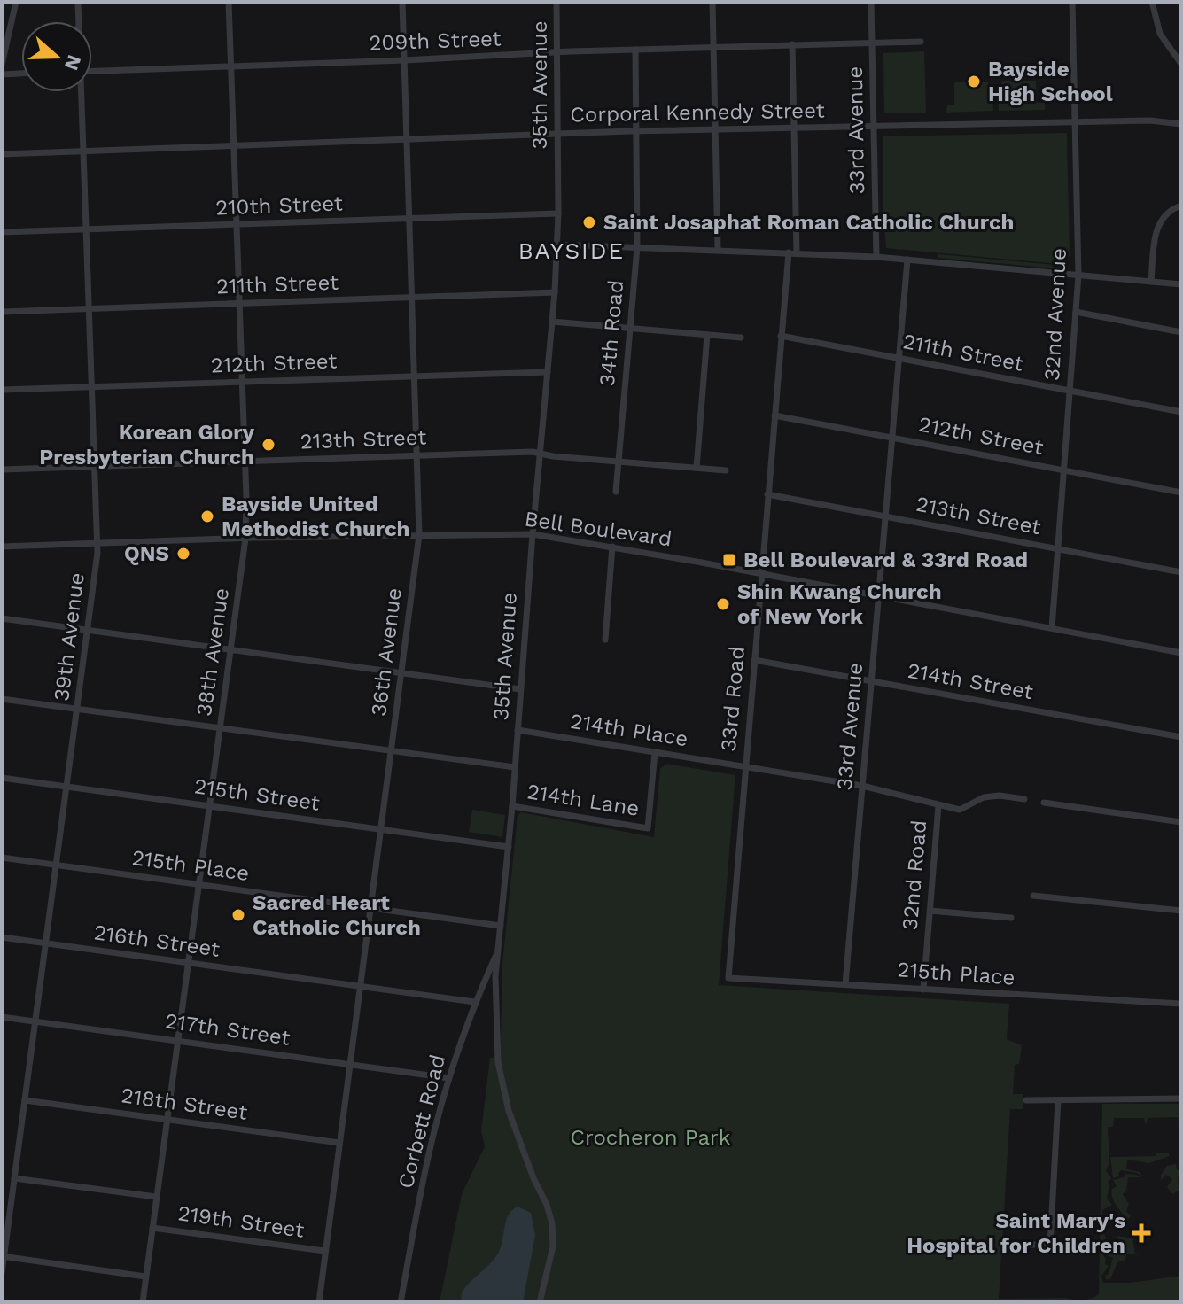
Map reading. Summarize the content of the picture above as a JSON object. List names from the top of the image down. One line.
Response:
{"streets":{"street":["209th Street","35th Avenue","Corporal Kennedy Street","33rd Avenue","210th Street","211th Street","32nd Avenue","34th Road","212th Street","213th Street","Bell Boulevard","39th Avenue","38th Avenue","36th Avenue","214th Street","33rd Road","214th Place","215th Street","214th Lane","215th Place","32nd Road","216th Street","217th Street","218th Street","Corbett Road","219th Street"]},"crossings":[["209th Street","35th Avenue"],["209th Street","33rd Avenue"],["209th Street","34th Road"],["209th Street","38th Avenue"],["209th Street","36th Avenue"],["35th Avenue","Corporal Kennedy Street"],["35th Avenue","210th Street"],["35th Avenue","211th Street"],["35th Avenue","212th Street"],["35th Avenue","213th Street"],["35th Avenue","Bell Boulevard"],["35th Avenue","214th Place"],["35th Avenue","215th Street"],["35th Avenue","214th Lane"],["35th Avenue","215th Place"],["35th Avenue","Corbett Road"],["Corporal Kennedy Street","33rd Avenue"],["Corporal Kennedy Street","32nd Avenue"],["Corporal Kennedy Street","34th Road"],["Corporal Kennedy Street","39th Avenue"],["Corporal Kennedy Street","38th Avenue"],["Corporal Kennedy Street","36th Avenue"],["33rd Avenue","211th Street"],["33rd Avenue","212th Street"],["33rd Avenue","213th Street"],["33rd Avenue","Bell Boulevard"],["33rd Avenue","214th Street"],["33rd Avenue","214th Place"],["33rd Avenue","215th Place"],["210th Street","39th Avenue"],["210th Street","38th Avenue"],["210th Street","36th Avenue"],["211th Street","32nd Avenue"],["211th Street","39th Avenue"],["211th Street","38th Avenue"],["211th Street","36th Avenue"],["211th Street","33rd Road"],["32nd Avenue","212th Street"],["32nd Avenue","213th Street"],["32nd Avenue","Bell Boulevard"],["34th Road","213th Street"],["212th Street","39th Avenue"],["212th Street","38th Avenue"],["212th Street","36th Avenue"],["212th Street","33rd Road"],["213th Street","39th Avenue"],["213th Street","38th Avenue"],["213th Street","36th Avenue"],["213th Street","33rd Road"],["Bell Boulevard","39th Avenue"],["Bell Boulevard","38th Avenue"],["Bell Boulevard","36th Avenue"],["Bell Boulevard","33rd Road"],["39th Avenue","215th Street"],["39th Avenue","215th Place"],["39th Avenue","216th Street"],["39th Avenue","217th Street"],["39th Avenue","218th Street"],["39th Avenue","219th Street"],["38th Avenue","215th Street"],["38th Avenue","215th Place"],["38th Avenue","216th Street"],["38th Avenue","217th Street"],["38th Avenue","218th Street"],["38th Avenue","219th Street"],["36th Avenue","215th Street"],["36th Avenue","215th Place"],["36th Avenue","216th Street"],["36th Avenue","217th Street"],["36th Avenue","218th Street"],["36th Avenue","219th Street"],["214th Street","33rd Road"],["33rd Road","214th Place"],["33rd Road","215th Place"],["214th Place","214th Lane"],["214th Place","32nd Road"],["215th Place","32nd Road"],["216th Street","Corbett Road"],["217th Street","Corbett Road"]],"districts":["BAYSIDE"],"parks":["Crocheron Park"],"places":{"other":["Bayside High School","Saint Josaphat Roman Catholic Church","Korean Glory Presbyterian Church","Bayside United Methodist Church","QNS","Shin Kwang Church of New York","Sacred Heart Catholic Church"],"transit":["Bell Boulevard & 33rd Road"],"health":["Saint Mary's Hospital for Children"]},"north":"right"}
